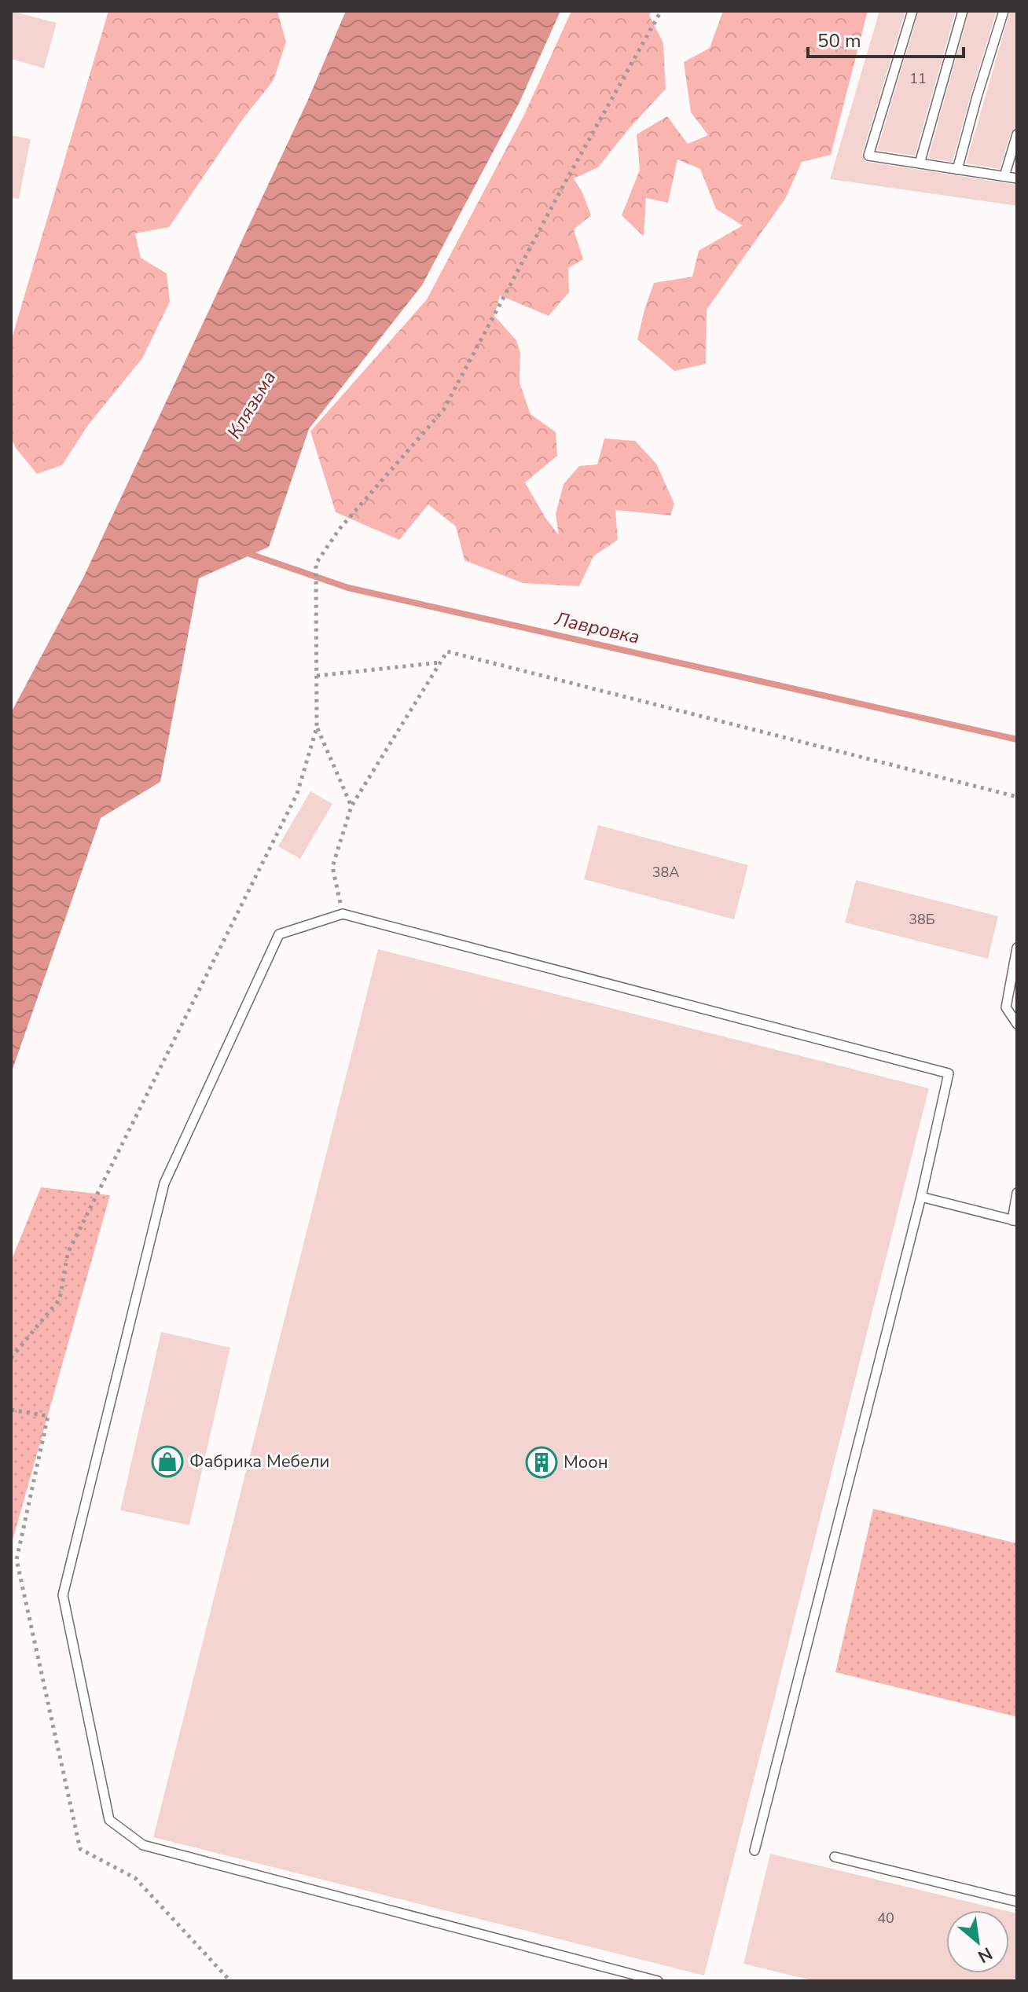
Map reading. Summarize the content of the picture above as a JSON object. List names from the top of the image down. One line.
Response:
{"water":["Клязьма","Лавровка"],"places":{"shop":["Фабрика Мебели"],"building":["Моон"]},"house_numbers":["11","38А","38Б","40"],"scale_bar":"50 m","north":"bottom right"}
